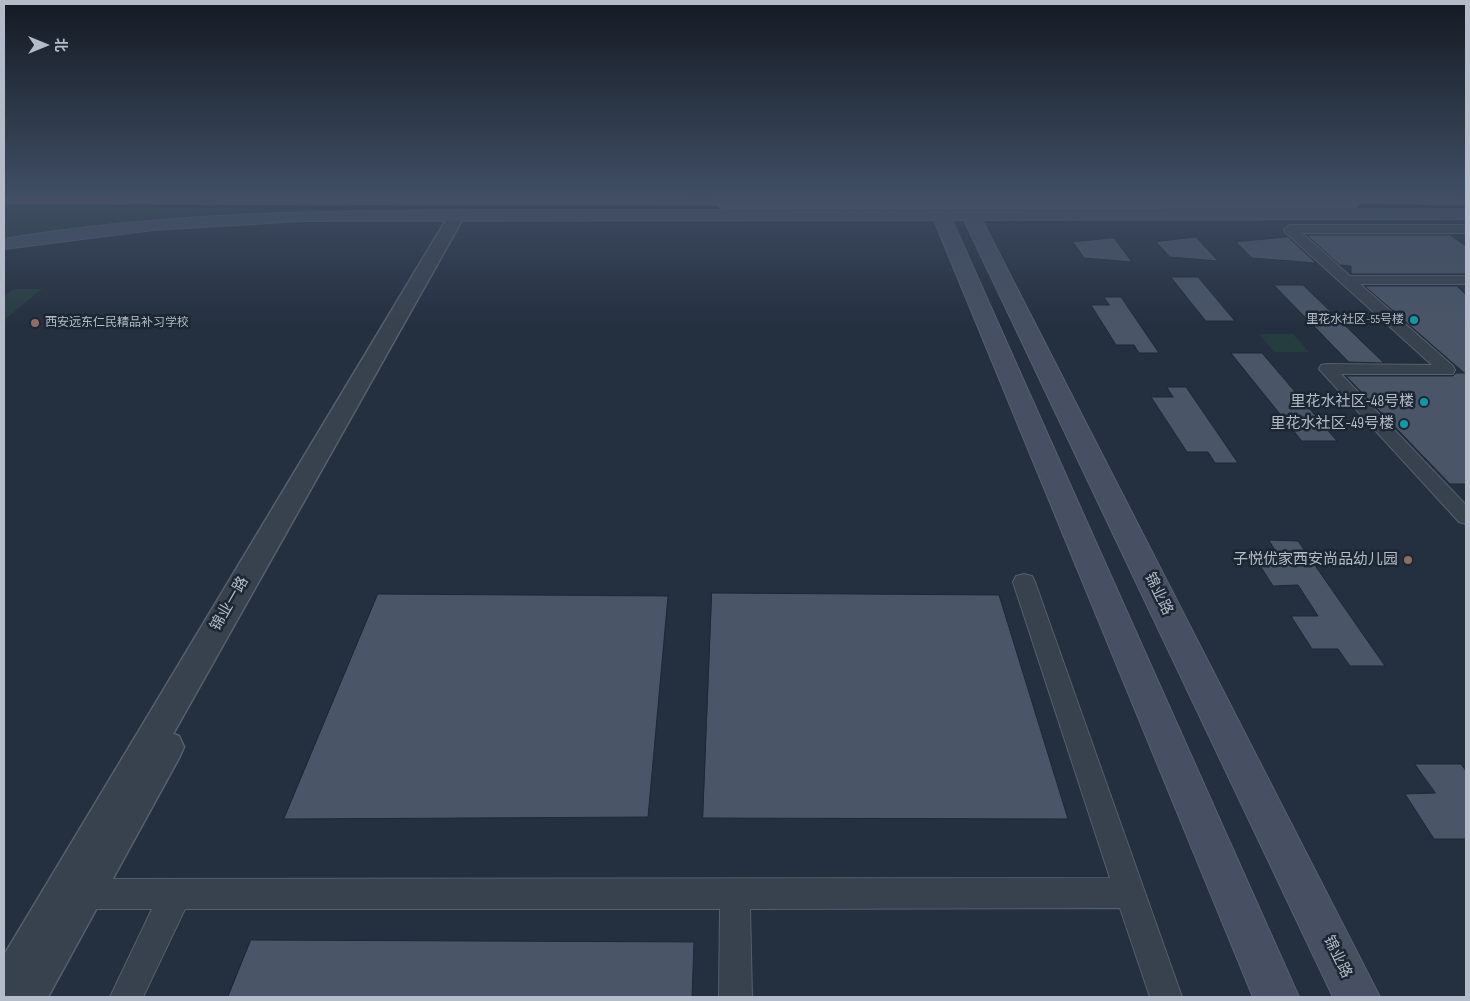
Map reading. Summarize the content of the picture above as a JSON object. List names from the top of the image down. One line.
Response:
{"streets":{"main road":["锦业路"],"street":["锦业一路"]},"places":["里花水社区-55号楼","西安远东仁民精品补习学校","里花水社区-48号楼","里花水社区-49号楼","子悦优家西安尚品幼儿园"],"north":"right"}
